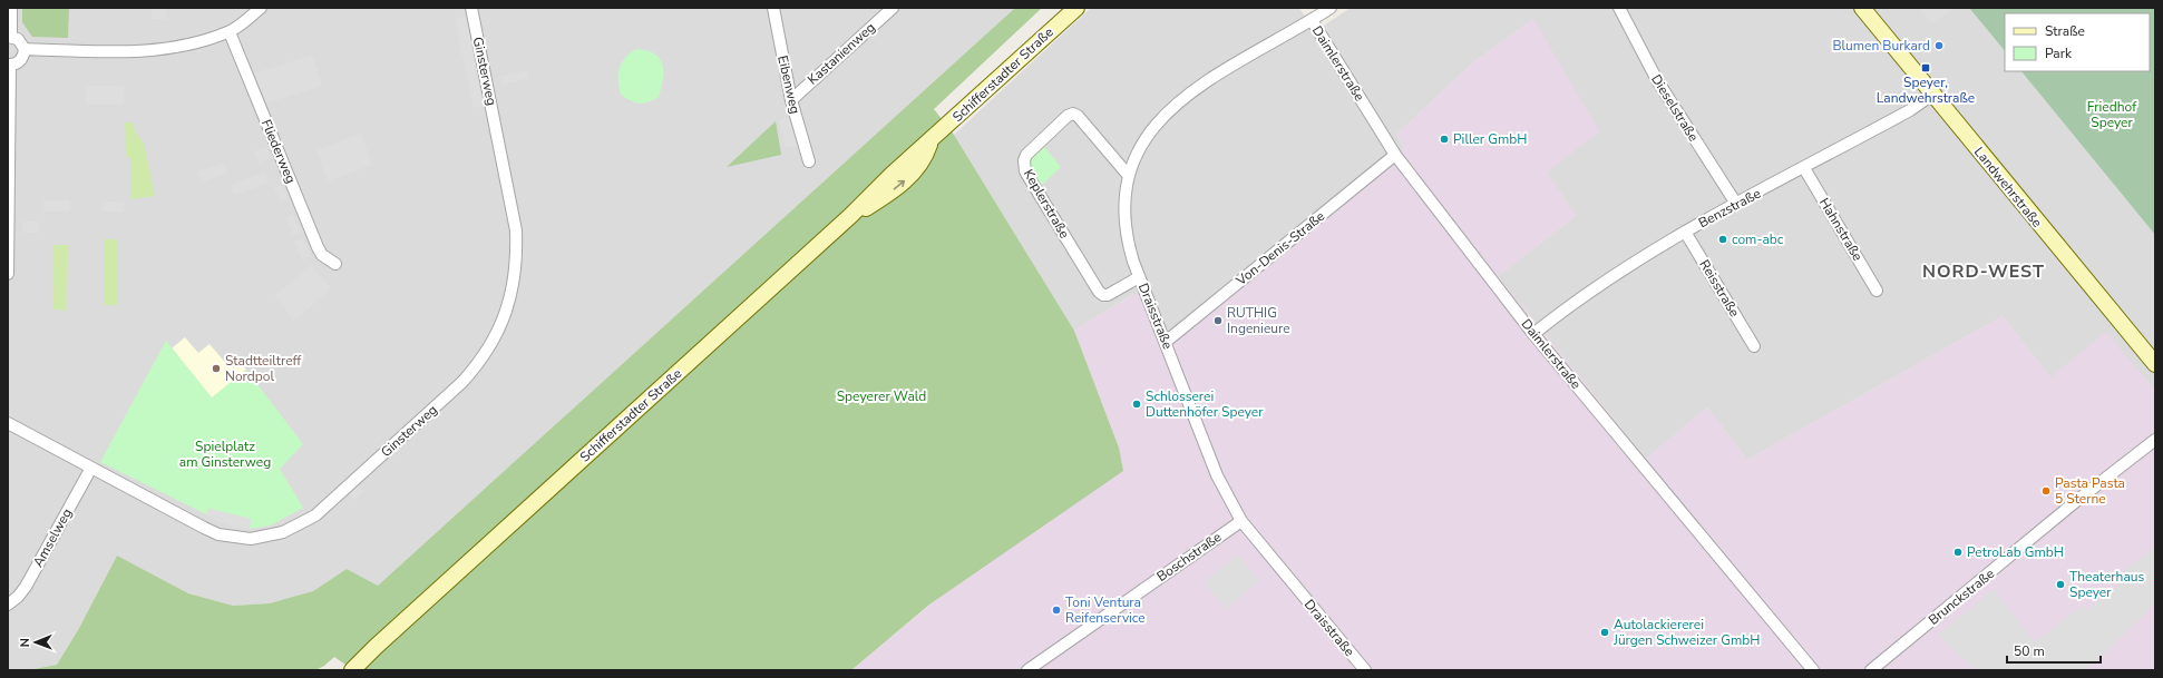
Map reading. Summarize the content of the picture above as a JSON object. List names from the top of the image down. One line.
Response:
{"streets":{"main road":["Schifferstadter Straße","Landwehrstraße"],"street":["Kastanienweg","Daimlerstraße","Ginsterweg","Eibenweg","Dieselstraße","Fliederweg","Keplerstraße","Benzstraße","Hahnstraße","Von-Denis-Straße","Reisstraße","Draisstraße","Amselweg","Boschstraße","Brunckstraße"]},"crossings":[["Kastanienweg","Eibenweg"],["Daimlerstraße","Benzstraße"],["Daimlerstraße","Von-Denis-Straße"],["Daimlerstraße","Draisstraße"],["Ginsterweg","Amselweg"],["Dieselstraße","Benzstraße"],["Landwehrstraße","Benzstraße"],["Keplerstraße","Draisstraße"],["Benzstraße","Hahnstraße"],["Benzstraße","Reisstraße"],["Von-Denis-Straße","Draisstraße"],["Draisstraße","Boschstraße"]],"districts":["NORD-WEST"],"parks":["Friedhof Speyer","Speyerer Wald","Spielplatz am Ginsterweg"],"places":{"other":["Blumen Burkard","Piller GmbH","com-abc","RUTHIG Ingenieure","Stadtteiltreff Nordpol","Schlosserei Duttenhöfer Speyer","Pasta Pasta 5 Sterne","PetroLab GmbH","Theaterhaus Speyer","Toni Ventura Reifenservice","Autolackiererei Jürgen Schweizer GmbH"],"transit":["Speyer, Landwehrstraße"]},"legend":["Straße","Park"],"scale_bar":"50 m","north":"left"}
